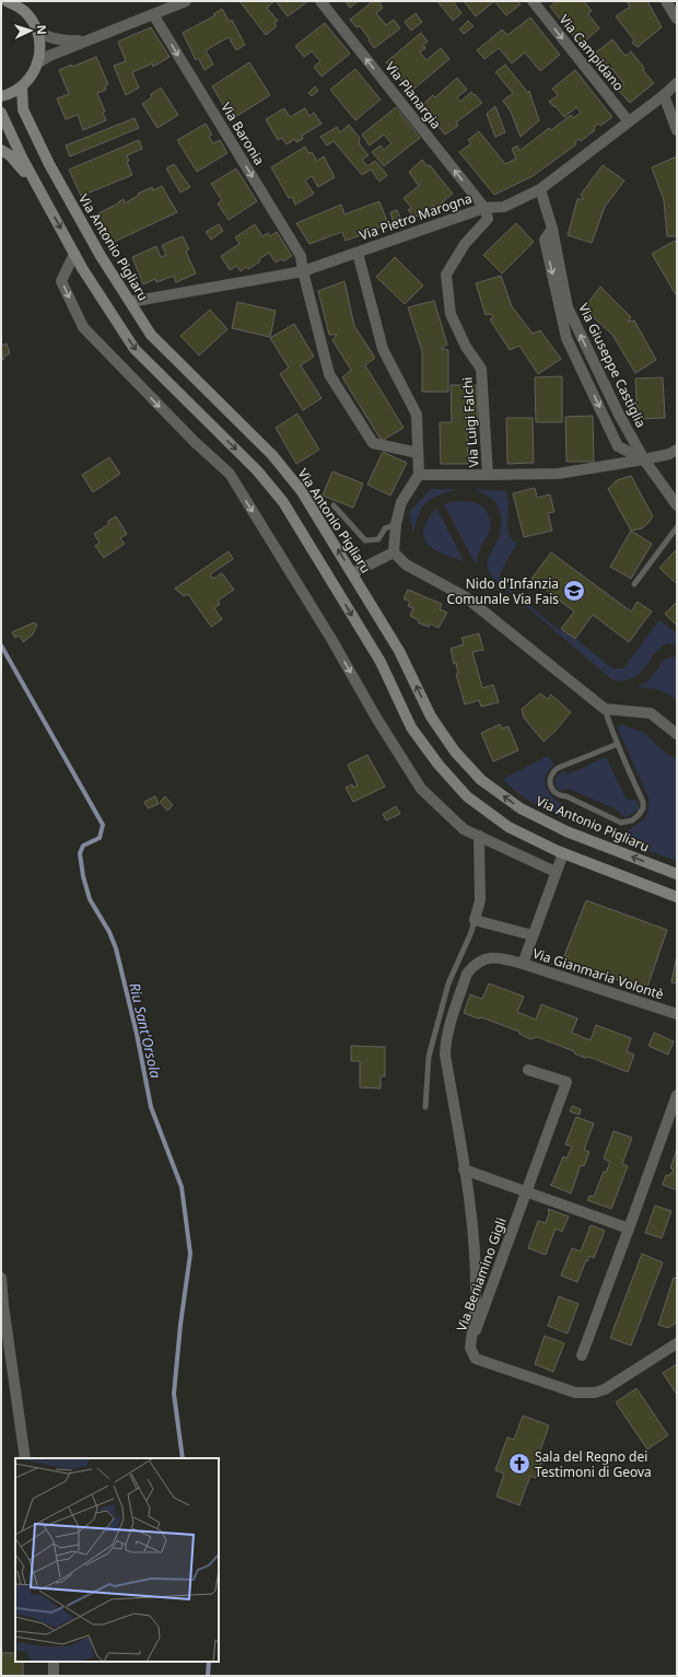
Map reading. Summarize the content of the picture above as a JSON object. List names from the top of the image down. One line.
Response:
{"streets":{"main road":["Via Antonio Pigliaru"],"street":["Via Campidano","Via Planargia","Via Baronia","Via Pietro Marogna","Via Giuseppe Castiglia","Via Luigi Falchi","Via Gianmaria Volontè","Via Beniamino Gigli"]},"crossings":[["Via Campidano","Via Pietro Marogna"],["Via Planargia","Via Pietro Marogna"],["Via Planargia","Via Luigi Falchi"],["Via Baronia","Via Pietro Marogna"],["Via Pietro Marogna","Via Antonio Pigliaru"],["Via Pietro Marogna","Via Giuseppe Castiglia"],["Via Pietro Marogna","Via Luigi Falchi"],["Via Gianmaria Volontè","Via Beniamino Gigli"]],"one_way":["Via Campidano","Via Planargia","Via Baronia"],"water":["Riu Sant'Orsola"],"places":{"school or university":["Nido d'Infanzia Comunale Via Fais"],"church":["Sala del Regno dei Testimoni di Geova"]},"north":"right"}
